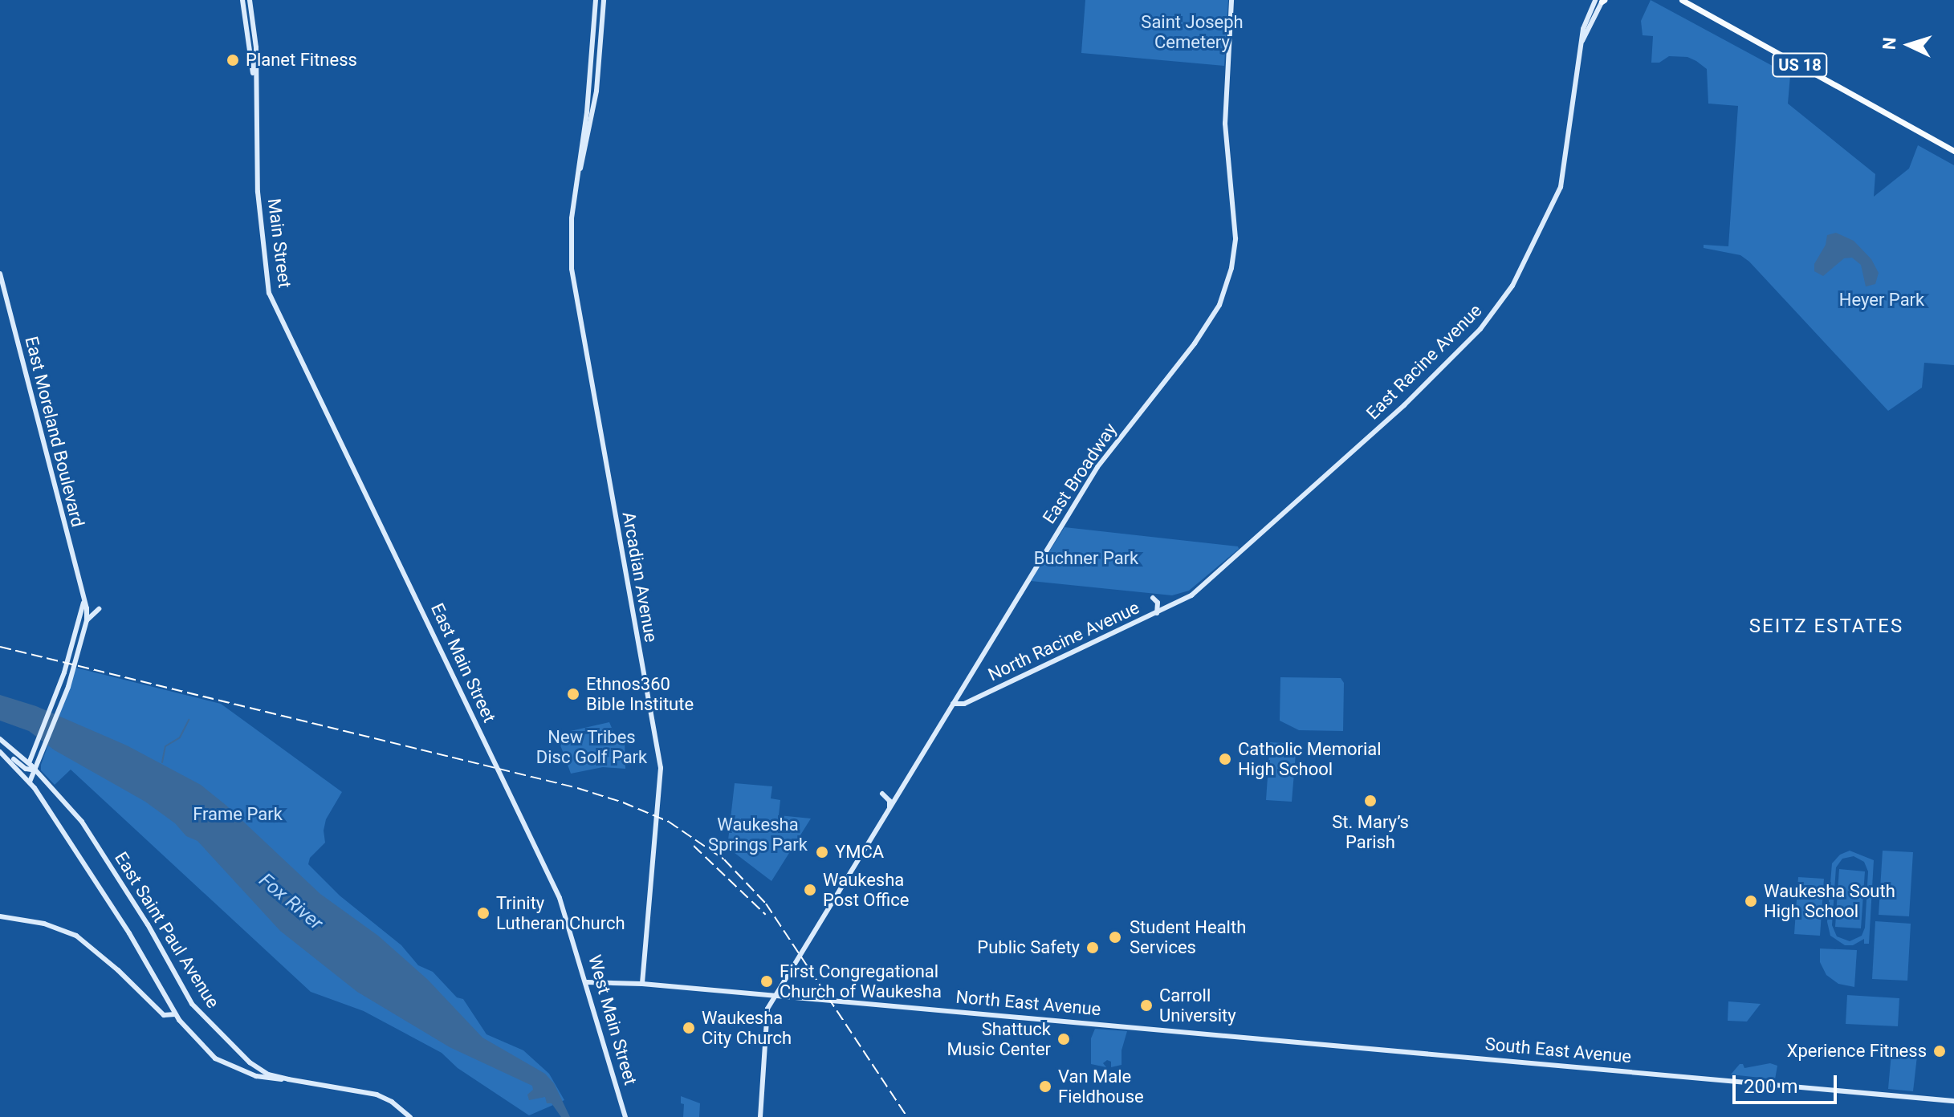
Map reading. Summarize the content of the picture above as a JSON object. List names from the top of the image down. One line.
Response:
{"streets":{"main road":["US 18","Main Street","East Racine Avenue","East Moreland Boulevard","East Broadway","Arcadian Avenue","North Racine Avenue","East Main Street","East Saint Paul Avenue","North East Avenue","West Main Street","South East Avenue"]},"crossings":[["Main Street","East Main Street"],["East Racine Avenue","North Racine Avenue"],["East Moreland Boulevard","East Saint Paul Avenue"],["East Broadway","North Racine Avenue"],["East Broadway","North East Avenue"],["Arcadian Avenue","North East Avenue"],["East Main Street","West Main Street"],["North East Avenue","West Main Street"],["North East Avenue","South East Avenue"]],"districts":["SEITZ ESTATES"],"water":["Fox River"],"parks":["Saint Joseph Cemetery","Heyer Park","Buchner Park","New Tribes Disc Golf Park","Frame Park","Waukesha Springs Park"],"places":["Planet Fitness","Ethnos360 Bible Institute","Catholic Memorial High School","St. Mary’s Parish","YMCA","Waukesha Post Office","Waukesha South High School","Trinity Lutheran Church","Student Health Services","Public Safety","First Congregational Church of Waukesha","Carroll University","Waukesha City Church","Shattuck Music Center","Xperience Fitness","Van Male Fieldhouse"],"scale_bar":"200 m","north":"left"}
